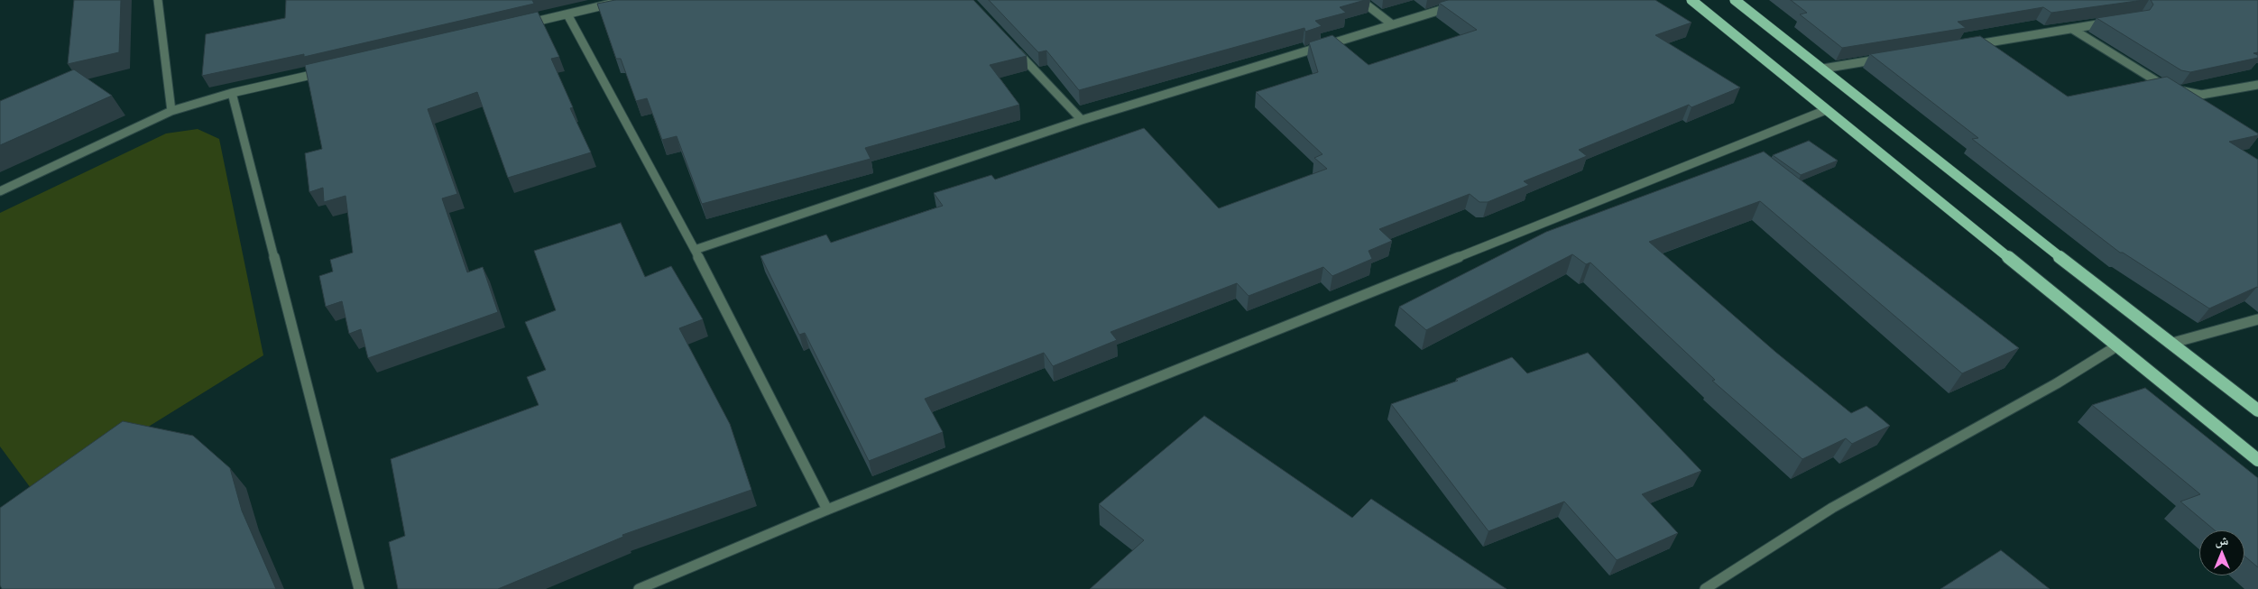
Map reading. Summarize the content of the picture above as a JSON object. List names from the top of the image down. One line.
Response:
{"north":"top"}
